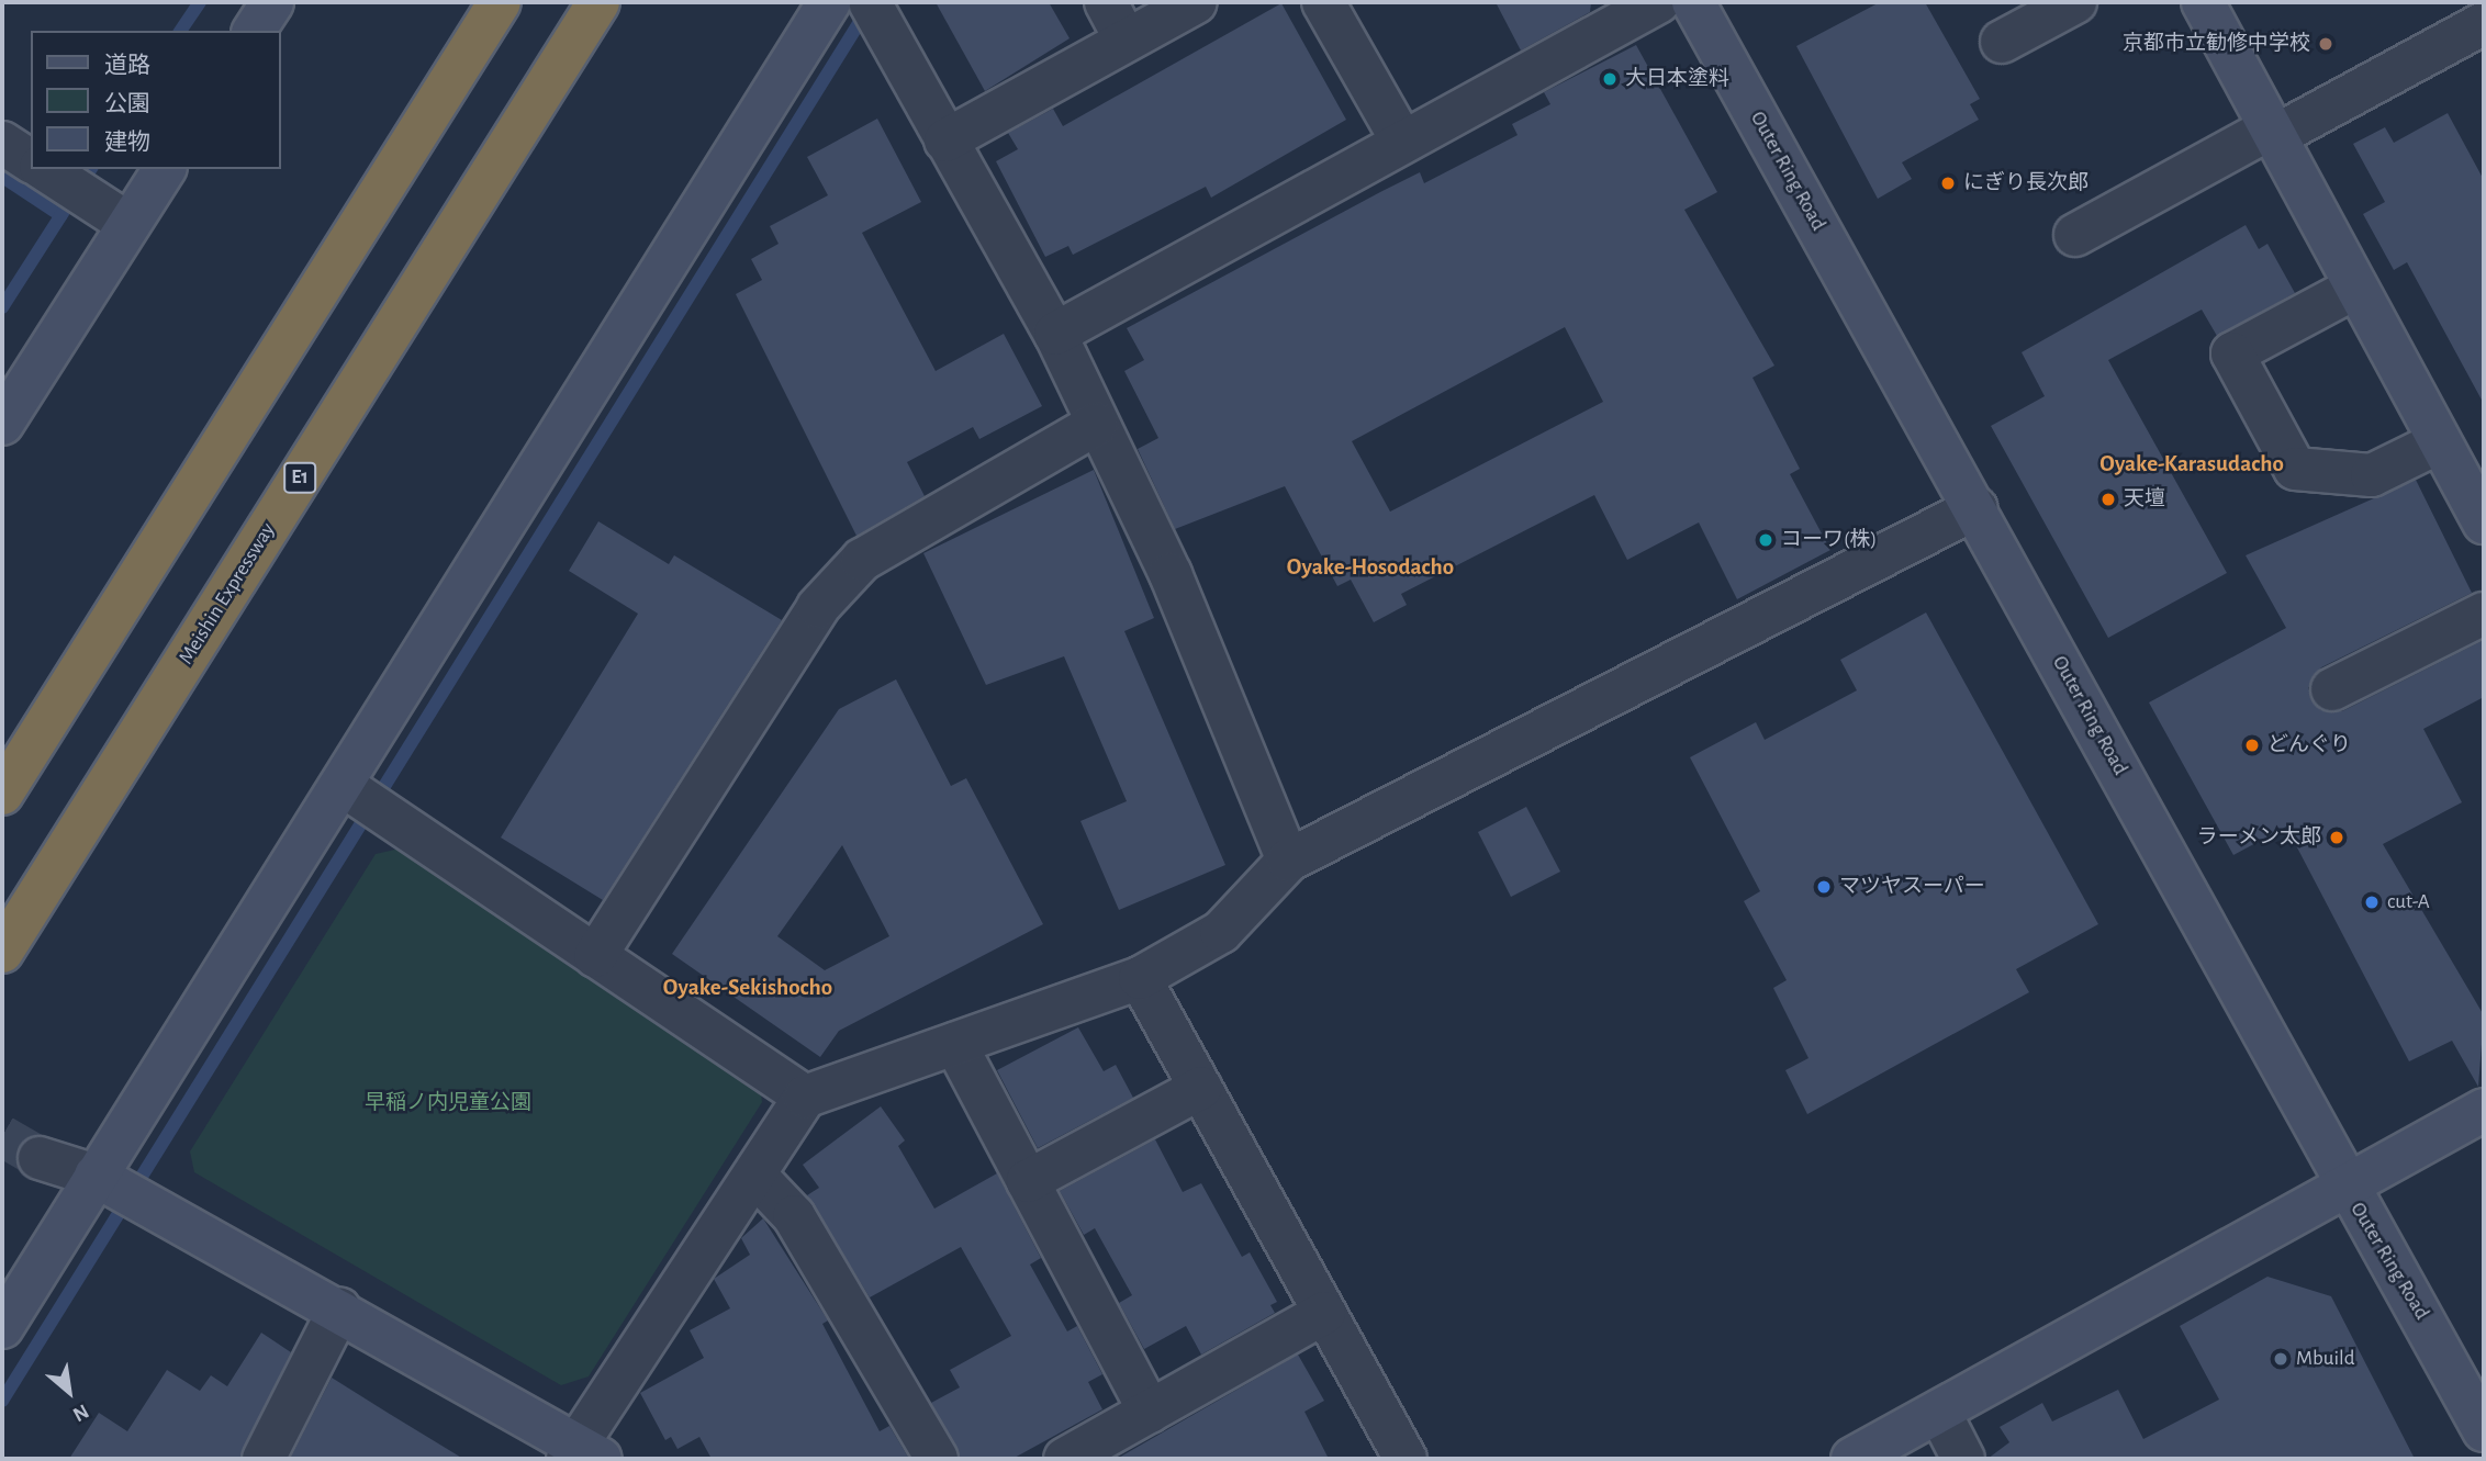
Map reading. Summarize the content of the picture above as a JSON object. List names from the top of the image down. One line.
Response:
{"streets":{"highway":["E1","Meishin Expressway"],"street":["Outer Ring Road"]},"districts":["Oyake-Karasudacho","Oyake-Hosodacho","Oyake-Sekishocho"],"parks":["早稲ノ内児童公園"],"places":["京都市立勧修中学校","大日本塗料","にぎり長次郎","天壇","コーワ(株)","どんぐり","ラーメン太郎","マツヤスーパー","cut-A","Mbuild"],"legend":["道路","公園","建物"],"north":"bottom right"}
